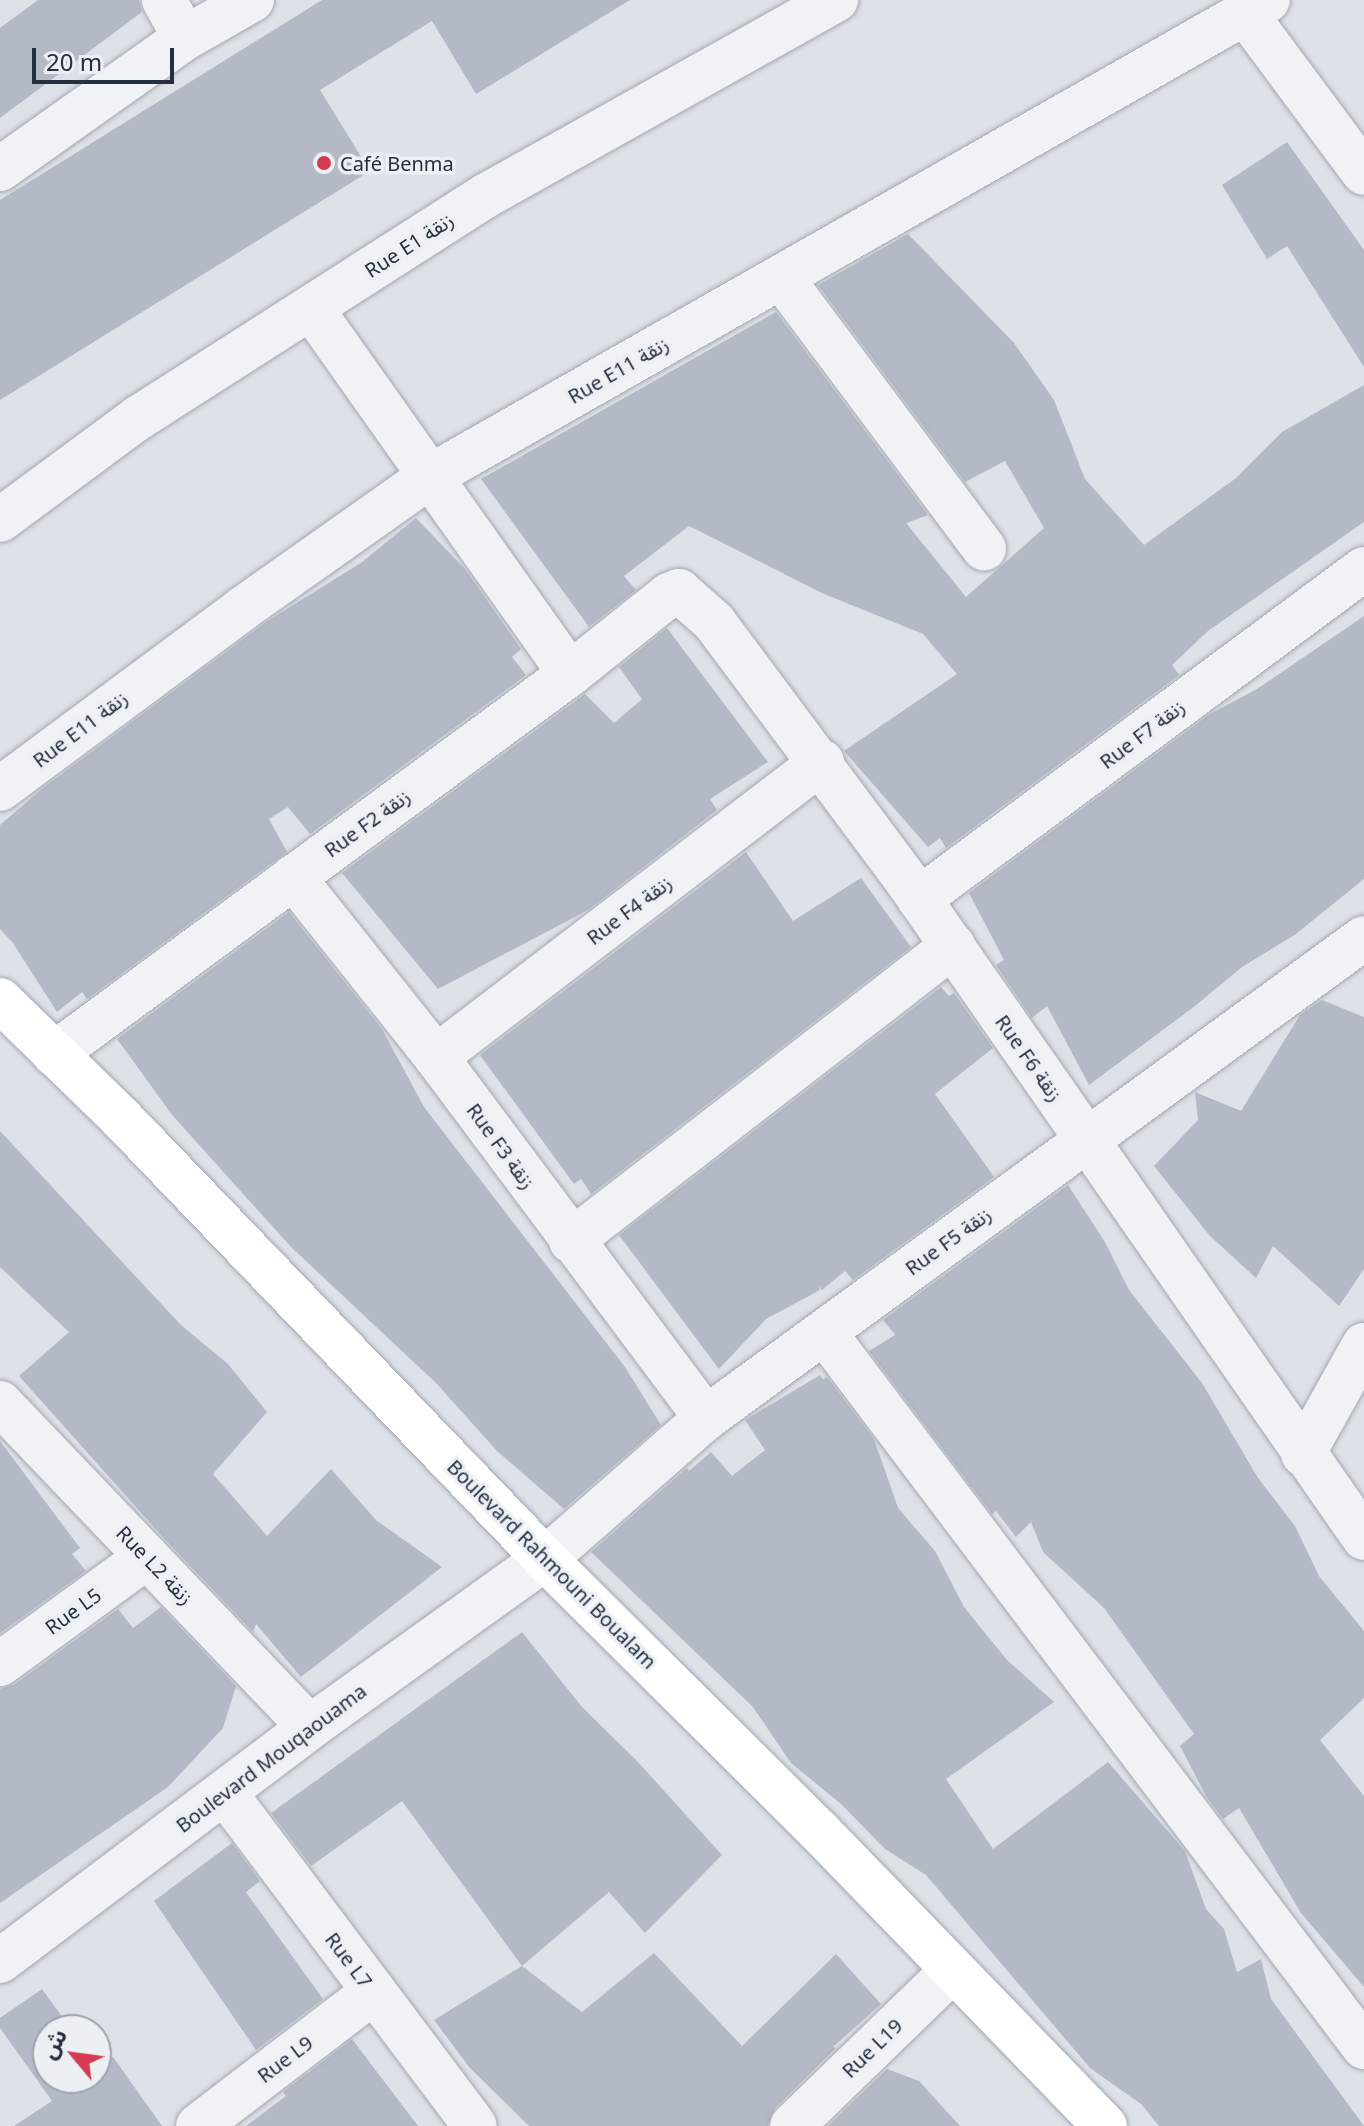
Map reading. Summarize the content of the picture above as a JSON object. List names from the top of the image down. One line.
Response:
{"streets":{"street":["Rue E1 زنقة","Rue E11 زنقة","Rue F7 زنقة","Rue F2 زنقة","Rue F4 زنقة","Rue F6 زنقة","Rue F3 زنقة","Rue F5 زنقة","Boulevard Rahmouni Boualam","Rue L2 زنقة","Rue L5","Boulevard Mouqaouama","Rue L7","Rue L19","Rue L9"]},"crossings":[["Rue F7 زنقة","Rue F6 زنقة"],["Rue F2 زنقة","Rue F6 زنقة"],["Rue F2 زنقة","Rue F3 زنقة"],["Rue F2 زنقة","Boulevard Rahmouni Boualam"],["Rue F4 زنقة","Rue F6 زنقة"],["Rue F4 زنقة","Rue F3 زنقة"],["Rue F6 زنقة","Rue F5 زنقة"],["Rue F3 زنقة","Rue F5 زنقة"],["Rue F5 زنقة","Boulevard Rahmouni Boualam"],["Rue F5 زنقة","Boulevard Mouqaouama"],["Boulevard Rahmouni Boualam","Boulevard Mouqaouama"],["Boulevard Rahmouni Boualam","Rue L19"],["Rue L2 زنقة","Rue L5"],["Rue L2 زنقة","Boulevard Mouqaouama"],["Boulevard Mouqaouama","Rue L7"],["Rue L7","Rue L9"]],"places":["Café Benma"],"scale_bar":"20 m","north":"top left"}
